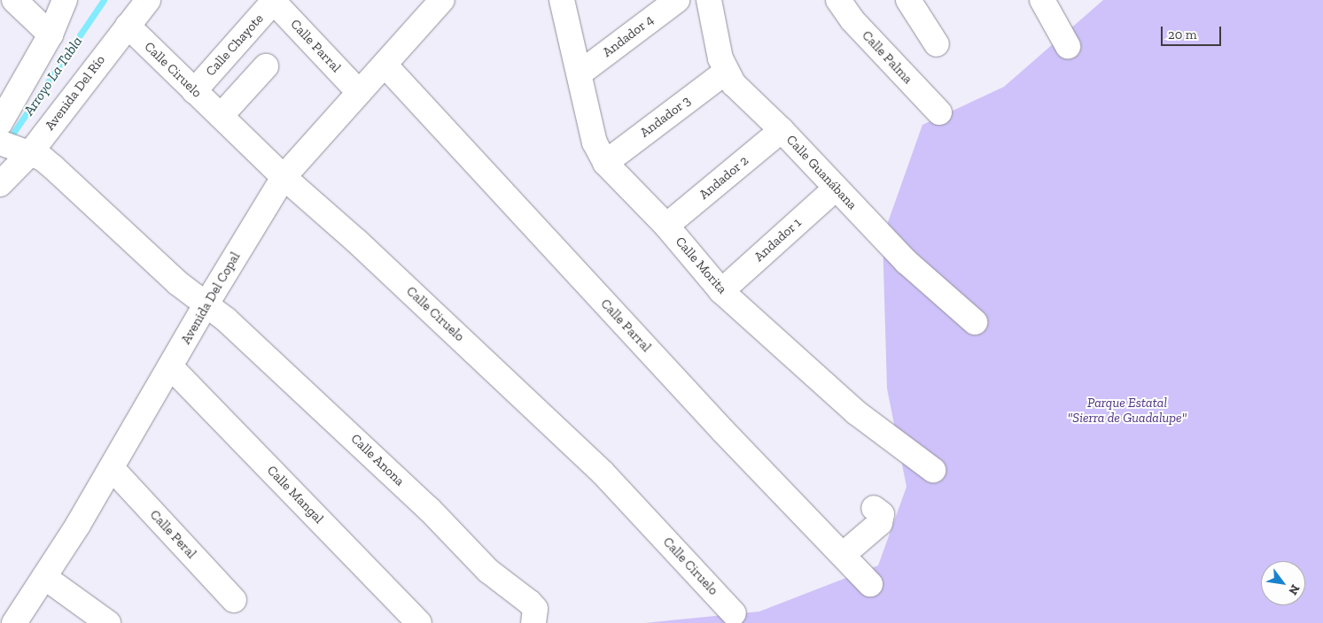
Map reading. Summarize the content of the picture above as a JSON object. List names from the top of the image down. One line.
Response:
{"streets":{"street":["Andador 4","Calle Chayote","Calle Parral","Calle Palma","Calle Ciruelo","Avenida Del Río","Andador 3","Calle Guanábana","Andador 2","Andador 1","Calle Morita","Avenida Del Copal","Calle Anona","Calle Mangal","Calle Peral"]},"crossings":[["Andador 4","Calle Morita"],["Calle Chayote","Calle Parral"],["Calle Chayote","Calle Ciruelo"],["Calle Parral","Avenida Del Copal"],["Calle Ciruelo","Avenida Del Río"],["Calle Ciruelo","Avenida Del Copal"],["Andador 3","Calle Guanábana"],["Andador 3","Calle Morita"],["Calle Guanábana","Andador 2"],["Calle Guanábana","Andador 1"],["Andador 2","Calle Morita"],["Andador 1","Calle Morita"],["Avenida Del Copal","Calle Anona"],["Avenida Del Copal","Calle Mangal"],["Avenida Del Copal","Calle Peral"]],"water":["Arroyo La Tabla"],"parks":["Parque Estatal \"Sierra de Guadalupe\""],"scale_bar":"20 m","north":"bottom right"}
